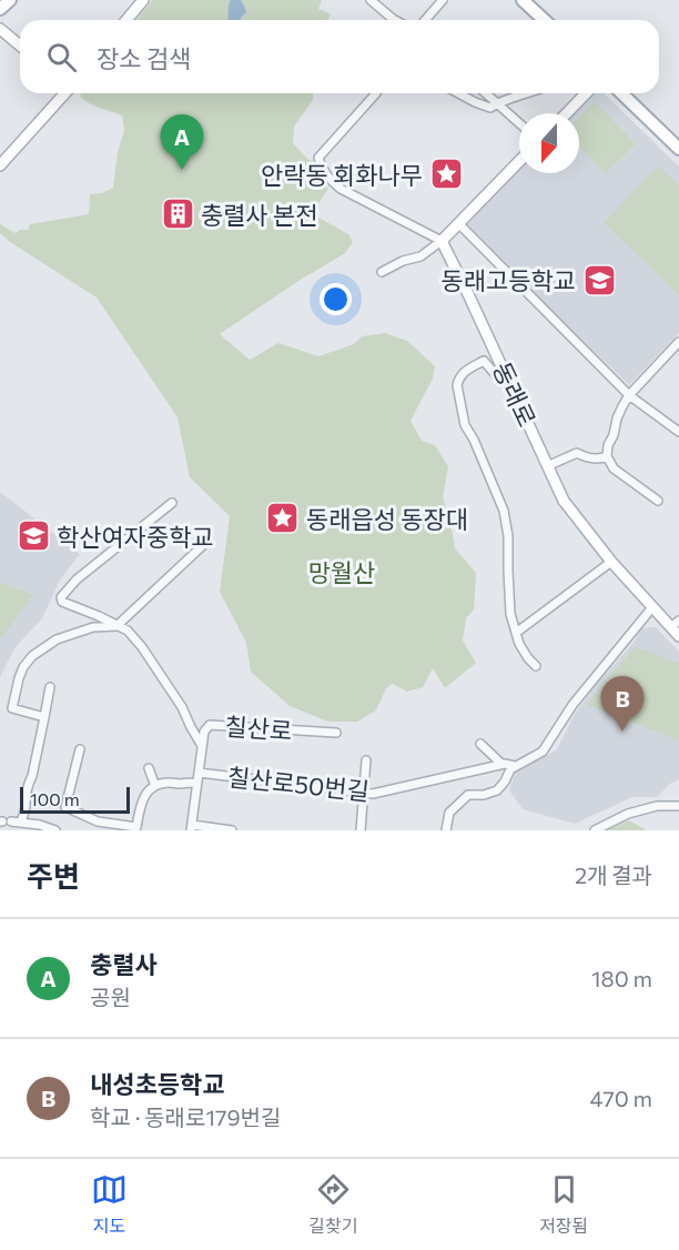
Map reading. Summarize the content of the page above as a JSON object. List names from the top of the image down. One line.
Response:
{"streets":{"main road":["동래로"],"street":["칠산로","칠산로50번길"]},"crossings":[["칠산로","칠산로50번길"]],"parks":["망월산"],"places":{"place":["안락동 회화나무","동래읍성 동장대"],"building":["충렬사 본전"],"school or university":["동래고등학교","학산여자중학교"]},"scale_bar":"100 m","north":"bottom","page":{"search":"장소 검색","pins":["A","B"],"scale":"100 m","heading":["주변","2개 결과"],"list":[{"mark":"A","name":"충렬사","note":"공원","value":"180 m"},{"mark":"B","name":"내성초등학교","note":"학교 · 동래로179번길","value":"470 m"}],"nav":["지도","길찾기","저장됨"]}}
